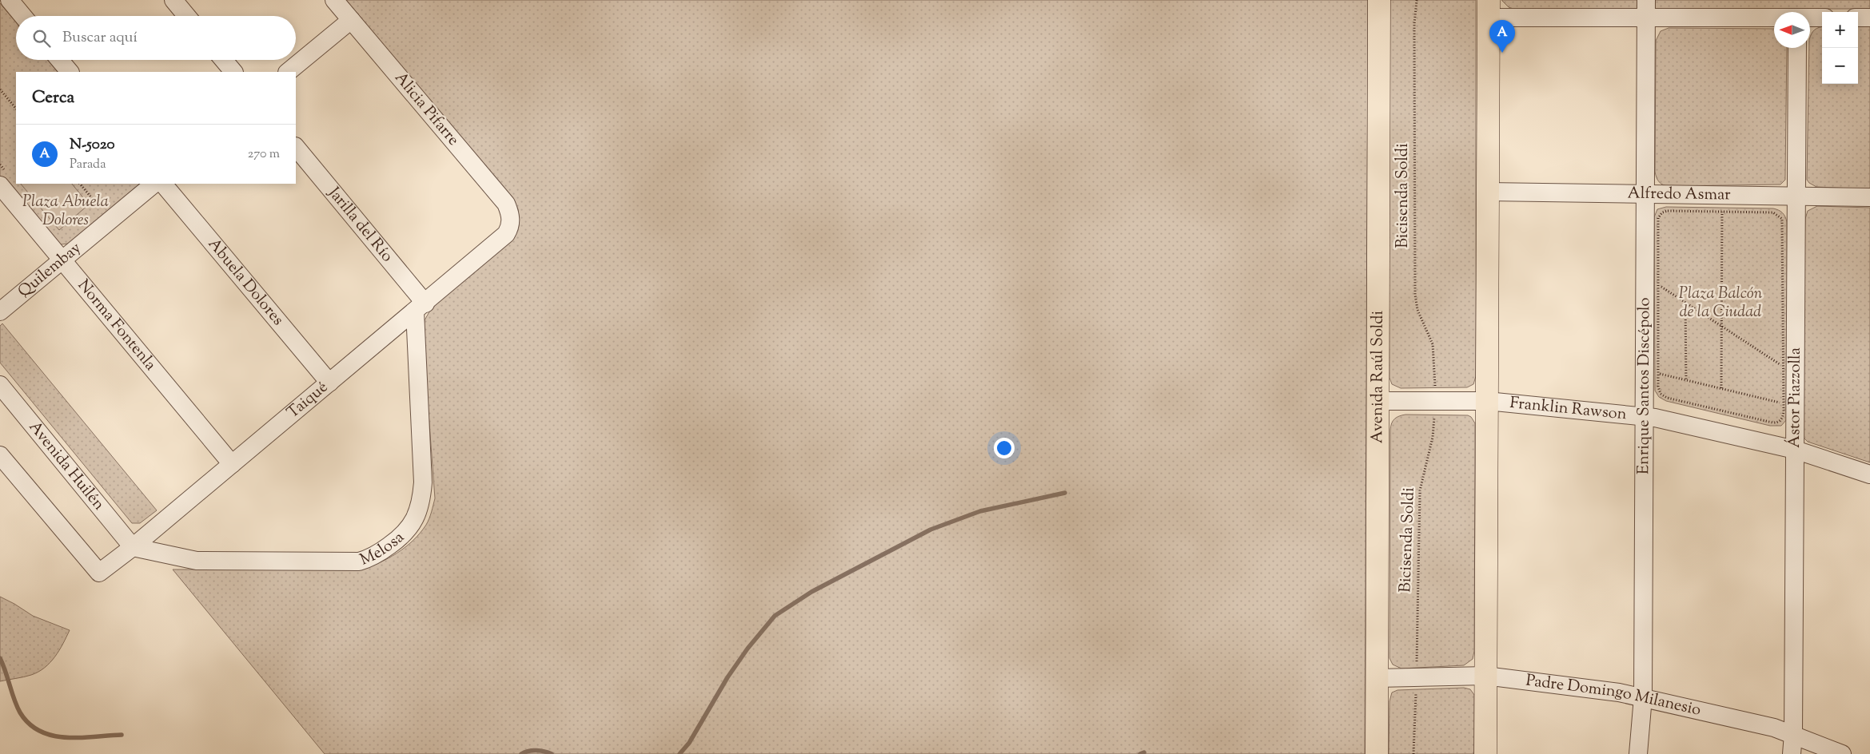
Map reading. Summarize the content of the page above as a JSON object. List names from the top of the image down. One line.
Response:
{"streets":{"main road":["Avenida Raúl Soldi"],"street":["Alicia Pifarre","Alfredo Asmar","Jarilla del Río","Quilembay","Abuela Dolores","Norma Fontenla","Enrique Santos Discépolo","Ástor Piazzolla","Taiqué","Franklin Rawson","Avenida Huilén","Melosa","Padre Domingo Milanesio"],"path":["Bicisenda Soldi"]},"crossings":[["Alicia Pifarre","Taiqué"],["Alfredo Asmar","Enrique Santos Discépolo"],["Alfredo Asmar","Ástor Piazzolla"],["Jarilla del Río","Taiqué"],["Jarilla del Río","Melosa"],["Quilembay","Norma Fontenla"],["Abuela Dolores","Taiqué"],["Norma Fontenla","Taiqué"],["Avenida Raúl Soldi","Franklin Rawson"],["Avenida Raúl Soldi","Padre Domingo Milanesio"],["Enrique Santos Discépolo","Franklin Rawson"],["Enrique Santos Discépolo","Padre Domingo Milanesio"],["Ástor Piazzolla","Franklin Rawson"],["Ástor Piazzolla","Padre Domingo Milanesio"],["Taiqué","Avenida Huilén"],["Taiqué","Melosa"],["Avenida Huilén","Melosa"]],"parks":["Plaza Abuela Dolores","Plaza Balcón de la Ciudad"],"north":"left","page":{"map_buttons":["+","−"],"search":"Buscar aquí","pins":"A","heading":"Cerca","list":[{"mark":"A","name":"N-5020","note":"Parada","value":"270 m"}]}}
